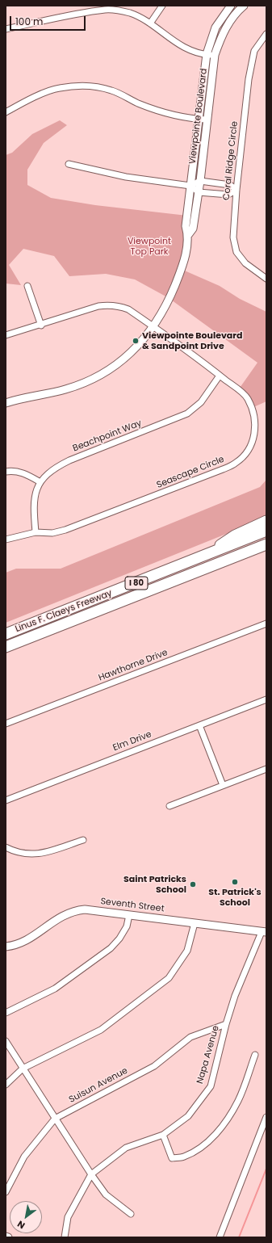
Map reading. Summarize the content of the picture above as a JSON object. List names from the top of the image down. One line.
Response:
{"streets":{"highway":["I 80","Linus F. Claeys Freeway"],"street":["Viewpointe Boulevard","Coral Ridge Circle","Beachpoint Way","Seascape Circle","Hawthorne Drive","Elm Drive","Seventh Street","Napa Avenue","Suisun Avenue"]},"crossings":[["Viewpointe Boulevard","Seascape Circle"],["Beachpoint Way","Seascape Circle"],["Seventh Street","Napa Avenue"],["Napa Avenue","Suisun Avenue"]],"parks":["Viewpoint Top Park"],"places":["Viewpointe Boulevard & Sandpoint Drive","St. Patrick's School","Saint Patricks School"],"scale_bar":"100 m","north":"bottom left"}
